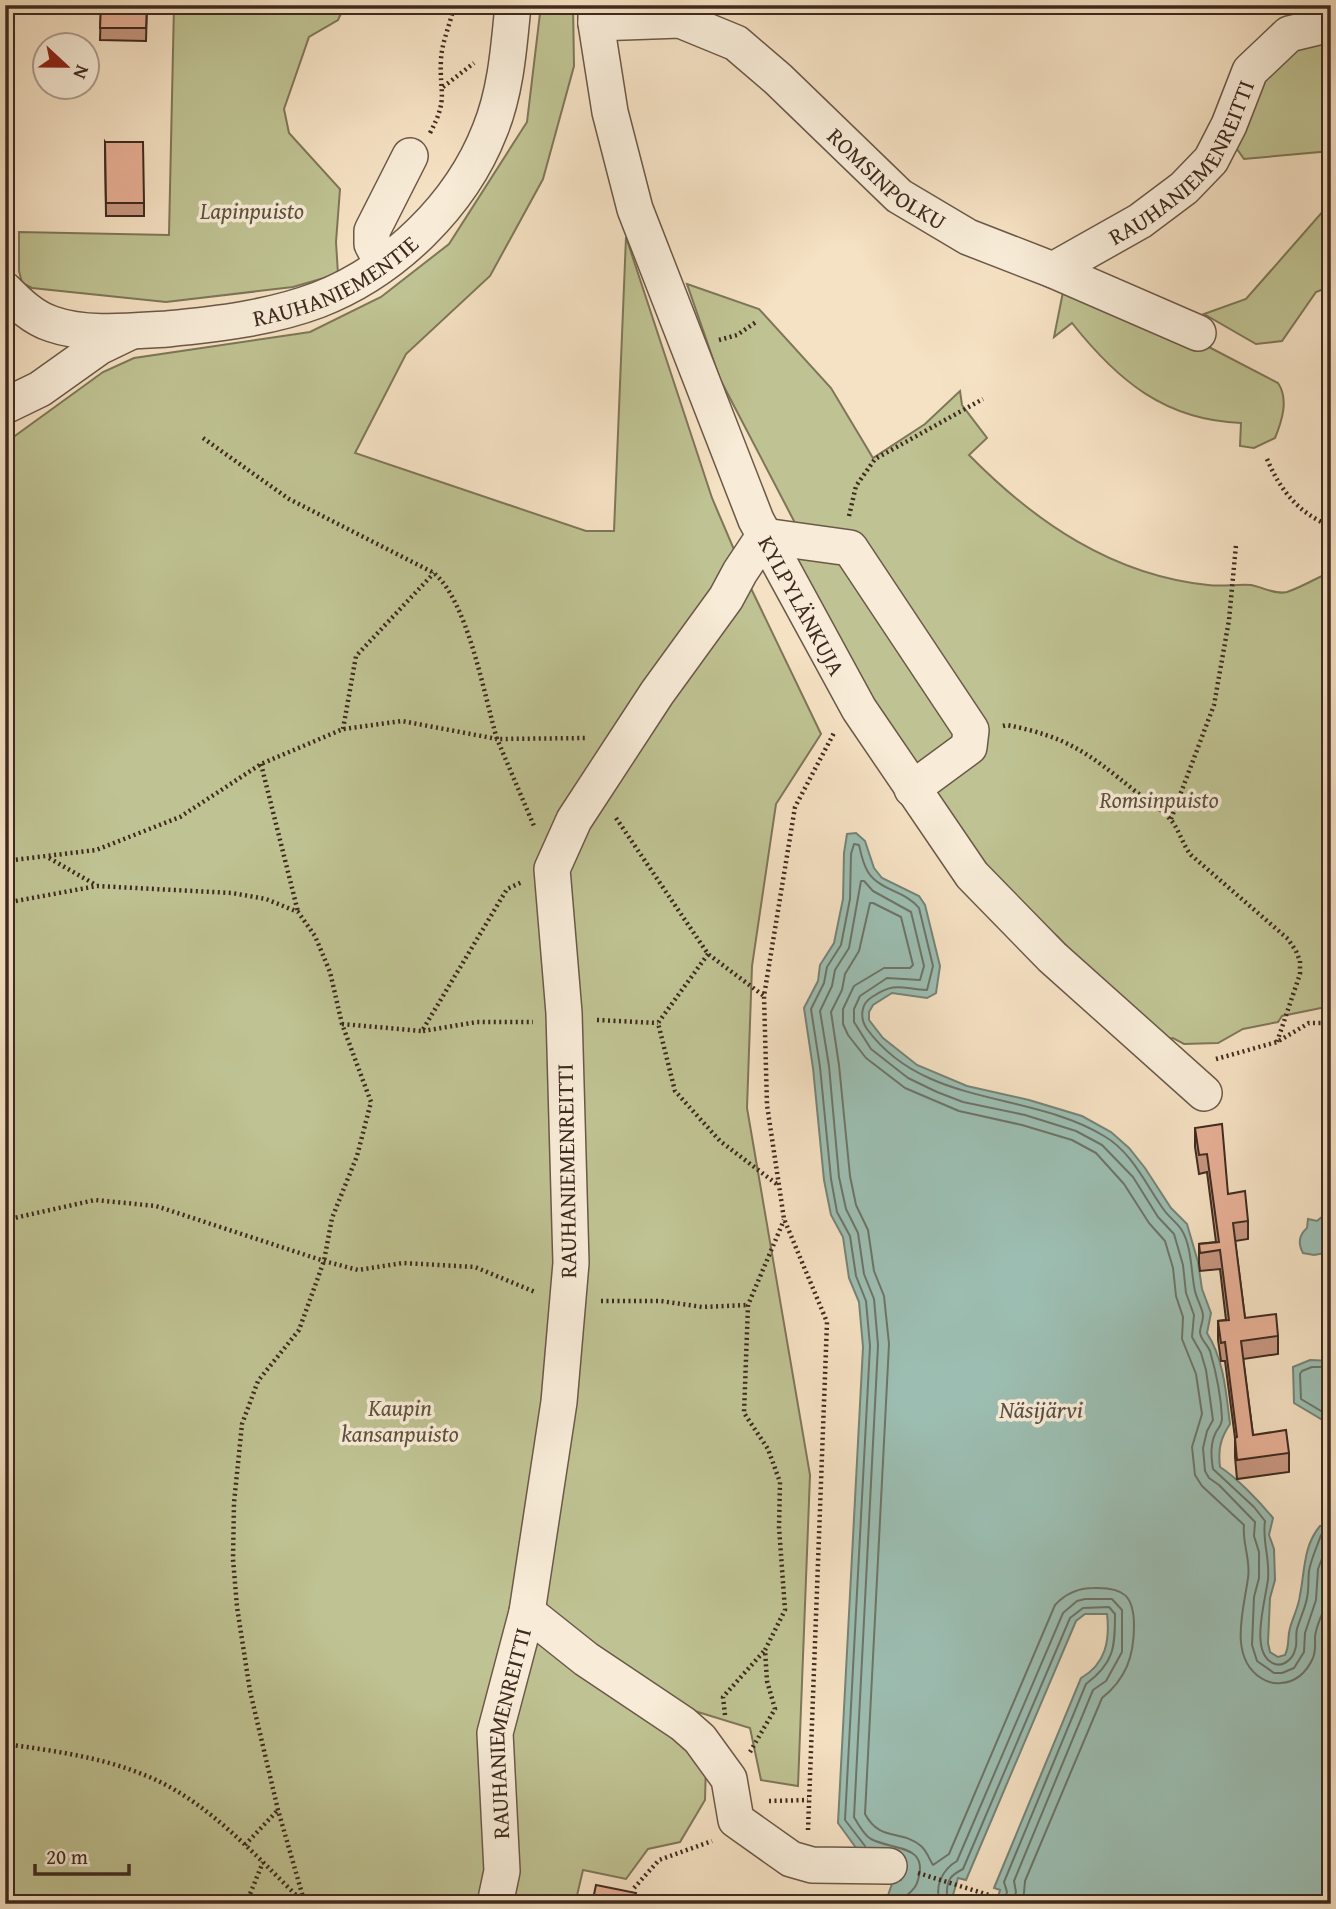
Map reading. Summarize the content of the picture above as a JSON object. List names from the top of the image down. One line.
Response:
{"streets":{"street":["RAUHANIEMENREITTI","ROMSINPOLKU","RAUHANIEMENTIE","KYLPYLÄNKUJA"]},"crossings":[["RAUHANIEMENREITTI","ROMSINPOLKU"],["RAUHANIEMENREITTI","KYLPYLÄNKUJA"],["ROMSINPOLKU","KYLPYLÄNKUJA"]],"water":["Näsijärvi"],"parks":["Lapinpuisto","Romsinpuisto","Kaupin kansanpuisto"],"scale_bar":"20 m","north":"right"}
